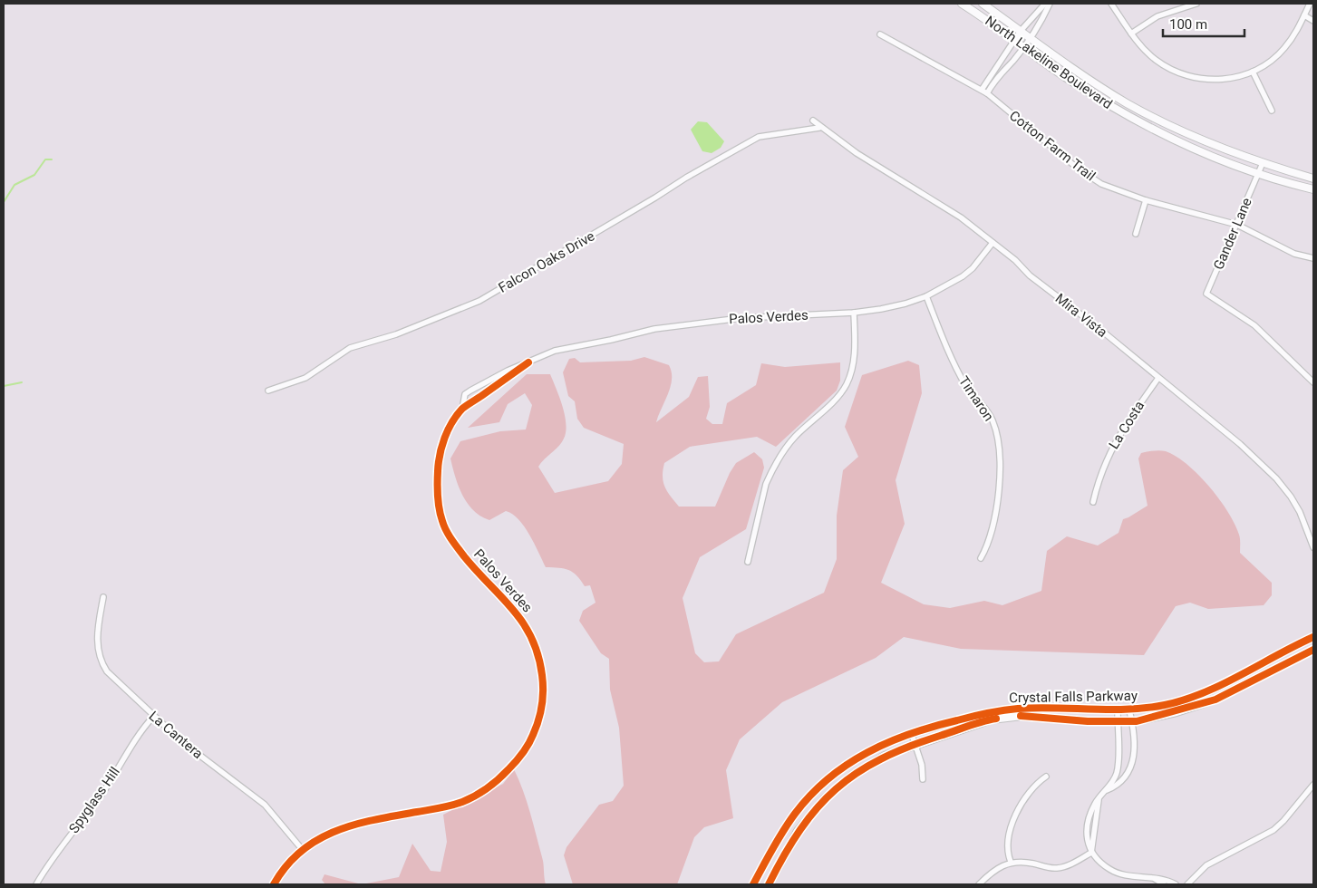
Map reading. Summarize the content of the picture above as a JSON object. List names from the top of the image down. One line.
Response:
{"streets":{"street":["North Lakeline Boulevard","Cotton Farm Trail","Gander Lane","Falcon Oaks Drive","Mira Vista","Palos Verdes","Timaron","La Costa","Crystal Falls Parkway","La Cantera","Spyglass Hill"]},"crossings":[["North Lakeline Boulevard","Gander Lane"],["Cotton Farm Trail","Gander Lane"],["Falcon Oaks Drive","Mira Vista"],["Mira Vista","Palos Verdes"],["Mira Vista","La Costa"],["Palos Verdes","Timaron"],["Palos Verdes","La Cantera"],["La Cantera","Spyglass Hill"]],"scale_bar":"100 m"}
